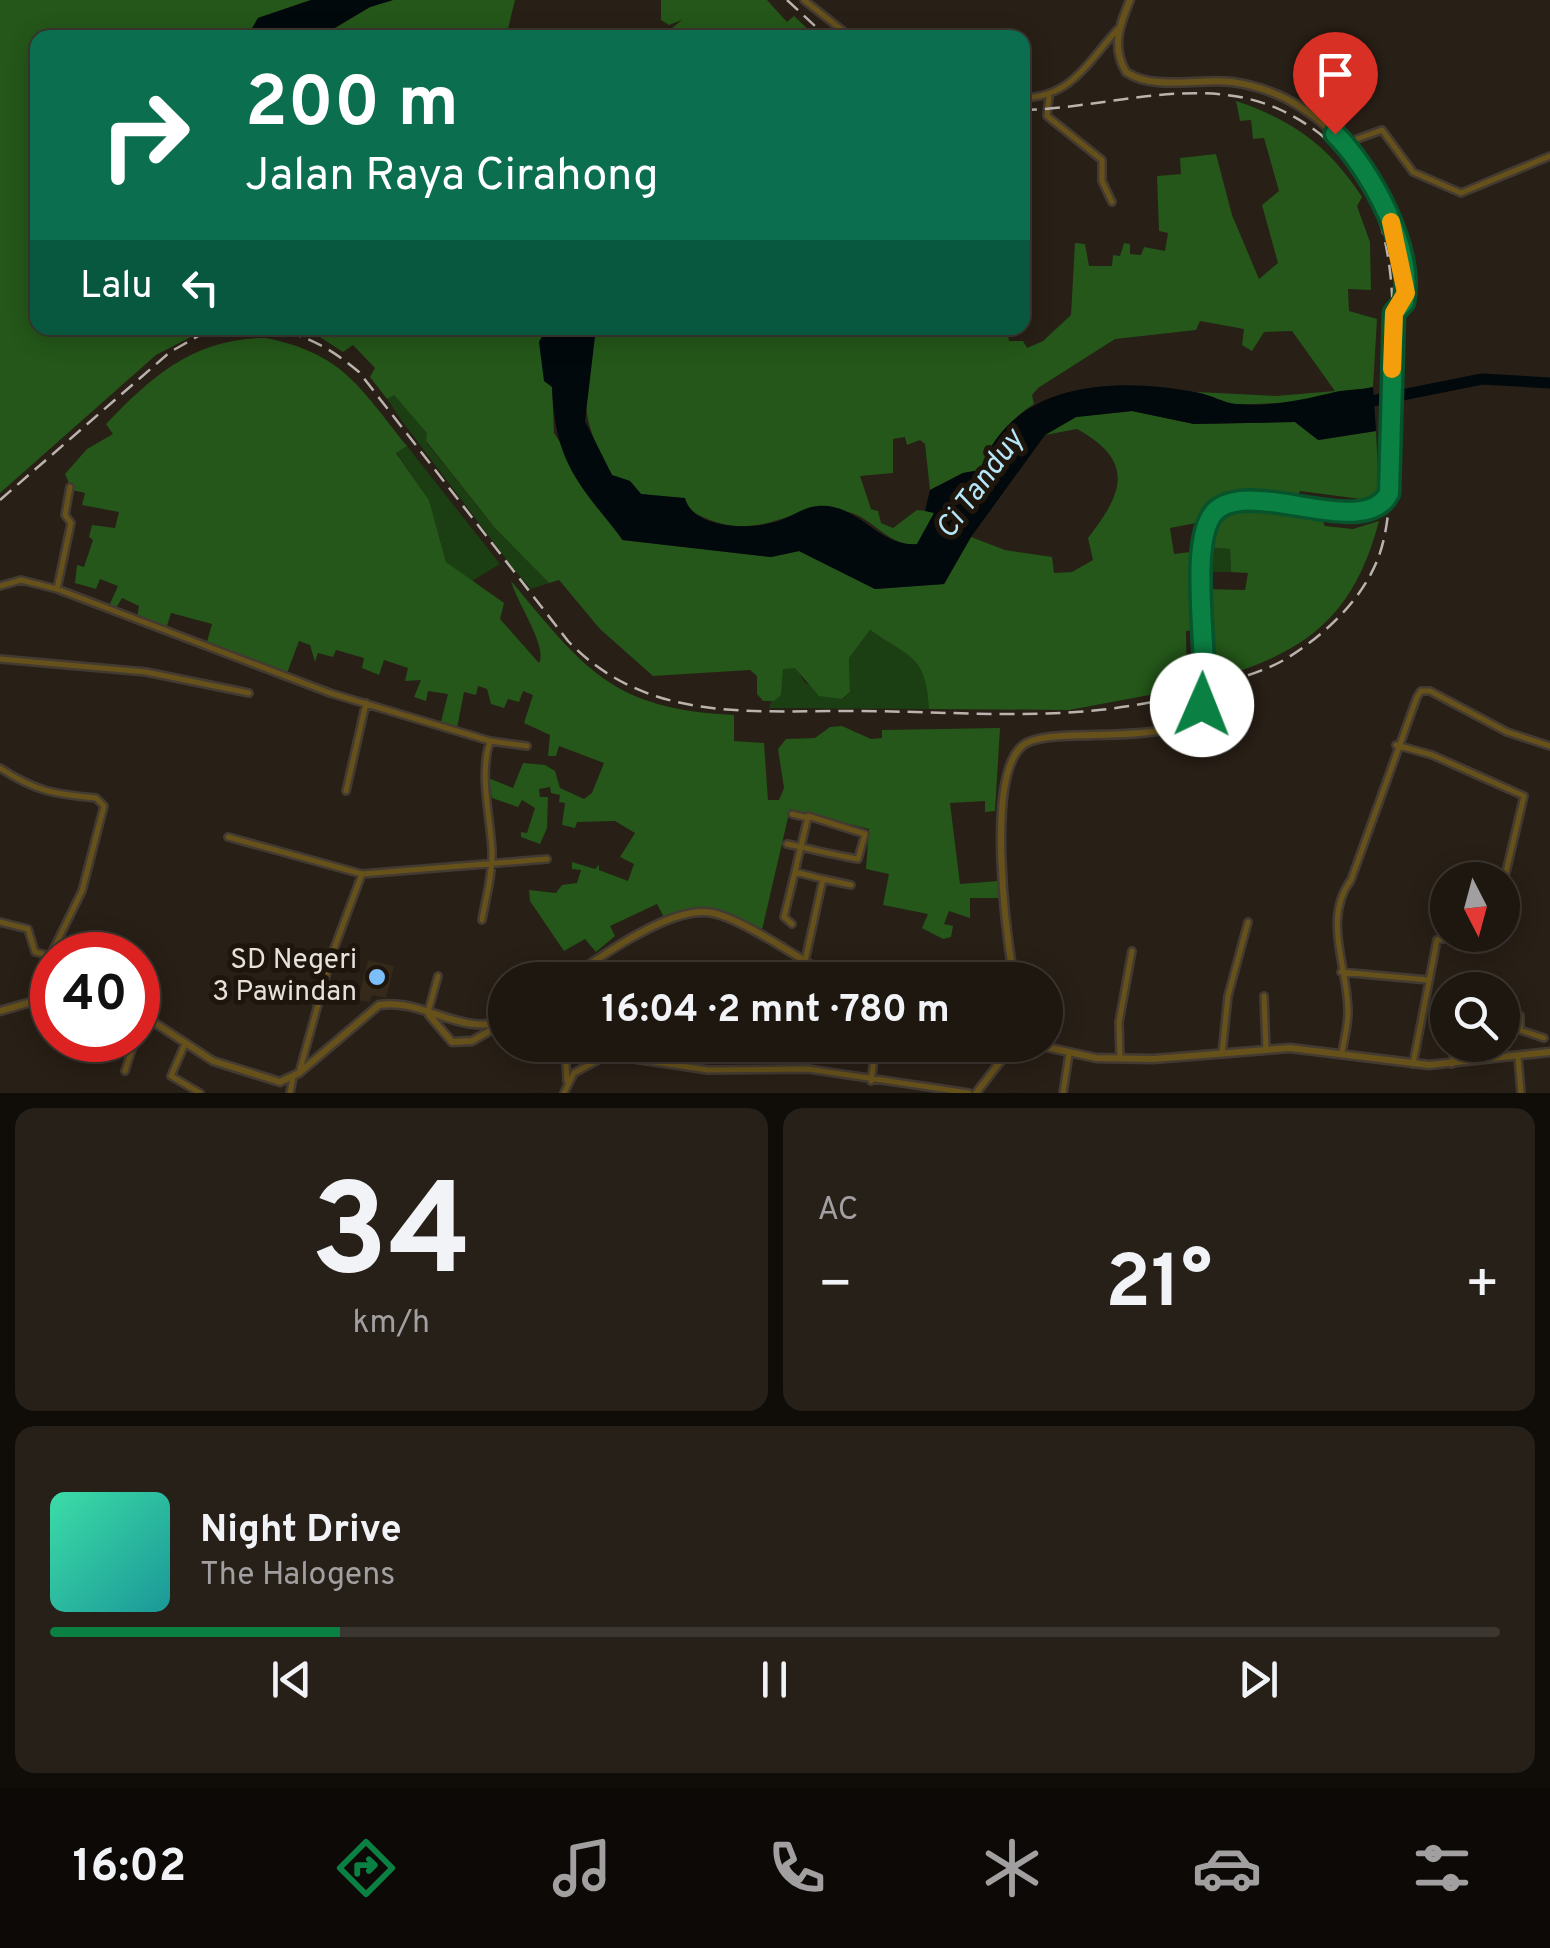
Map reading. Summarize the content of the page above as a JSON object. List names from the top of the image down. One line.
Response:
{"water":["Ci Tanduy"],"places":["SD Negeri 3 Pawindan"],"north":"bottom","page":{"turn":["200 m","Jalan Raya Cirahong"],"then":"Lalu","limit":"40","trip":"16:04 · 2 mnt · 780 m","tile":[["34","km/h"],"AC"],"heat":["−","21°","+"],"song":["Night Drive","The Halogens"],"tabs":"16:02"}}
